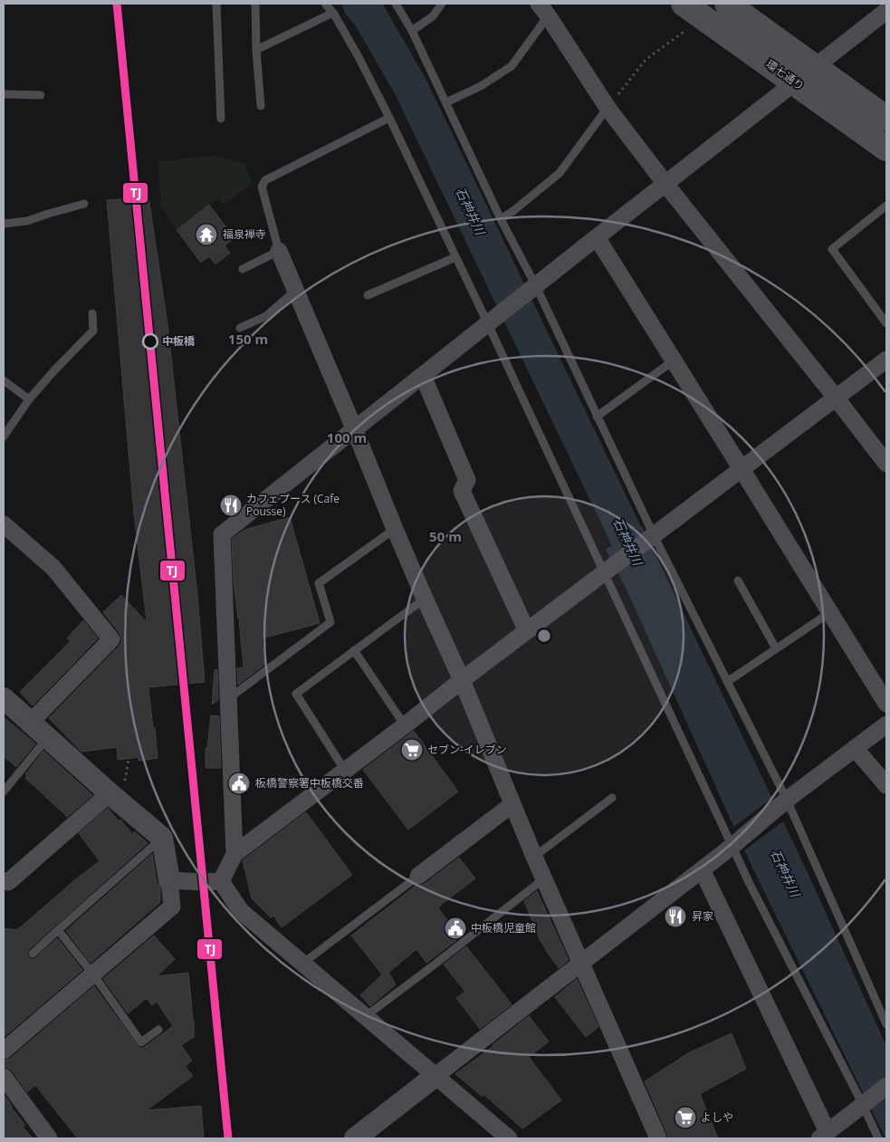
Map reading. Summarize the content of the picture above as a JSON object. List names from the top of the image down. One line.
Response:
{"streets":{"main road":["環七通り"]},"water":["石神井川"],"places":{"temple":["福泉禅寺"],"other":["中板橋"],"restaurant":["カフェプース (Cafe Pousse)","昇家"],"supermarket":["セブン-イレブン","よしや"],"public building":["板橋警察署中板橋交番","中板橋児童館"]},"lines":["transit line TJ"],"rings":["150 m","100 m","50 m"]}
